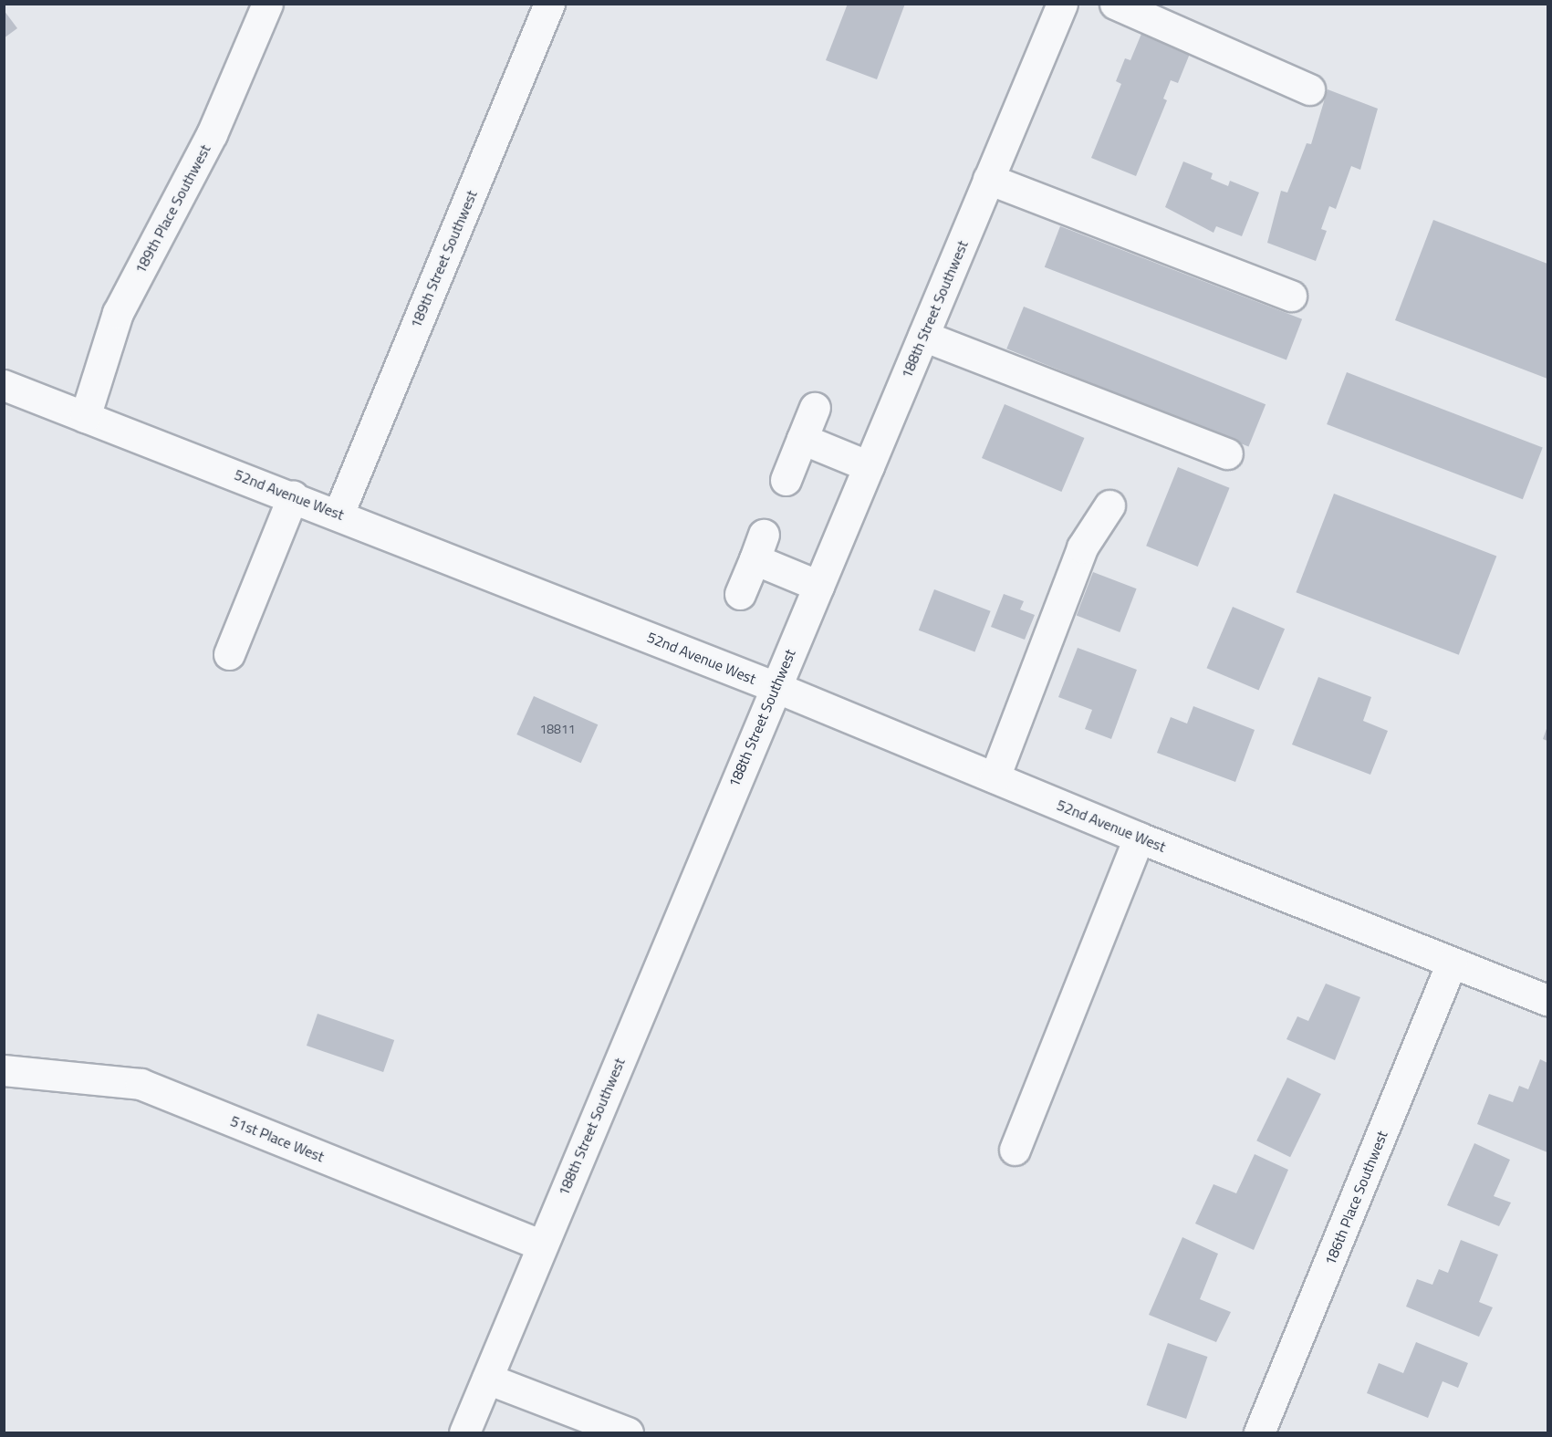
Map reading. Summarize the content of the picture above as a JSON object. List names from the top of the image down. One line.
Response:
{"streets":{"street":["189th Place Southwest","189th Street Southwest","188th Street Southwest","52nd Avenue West","51st Place West","186th Place Southwest"]},"crossings":[["189th Place Southwest","52nd Avenue West"],["189th Street Southwest","52nd Avenue West"],["188th Street Southwest","52nd Avenue West"],["188th Street Southwest","51st Place West"],["52nd Avenue West","186th Place Southwest"]],"house_numbers":["18811"]}
